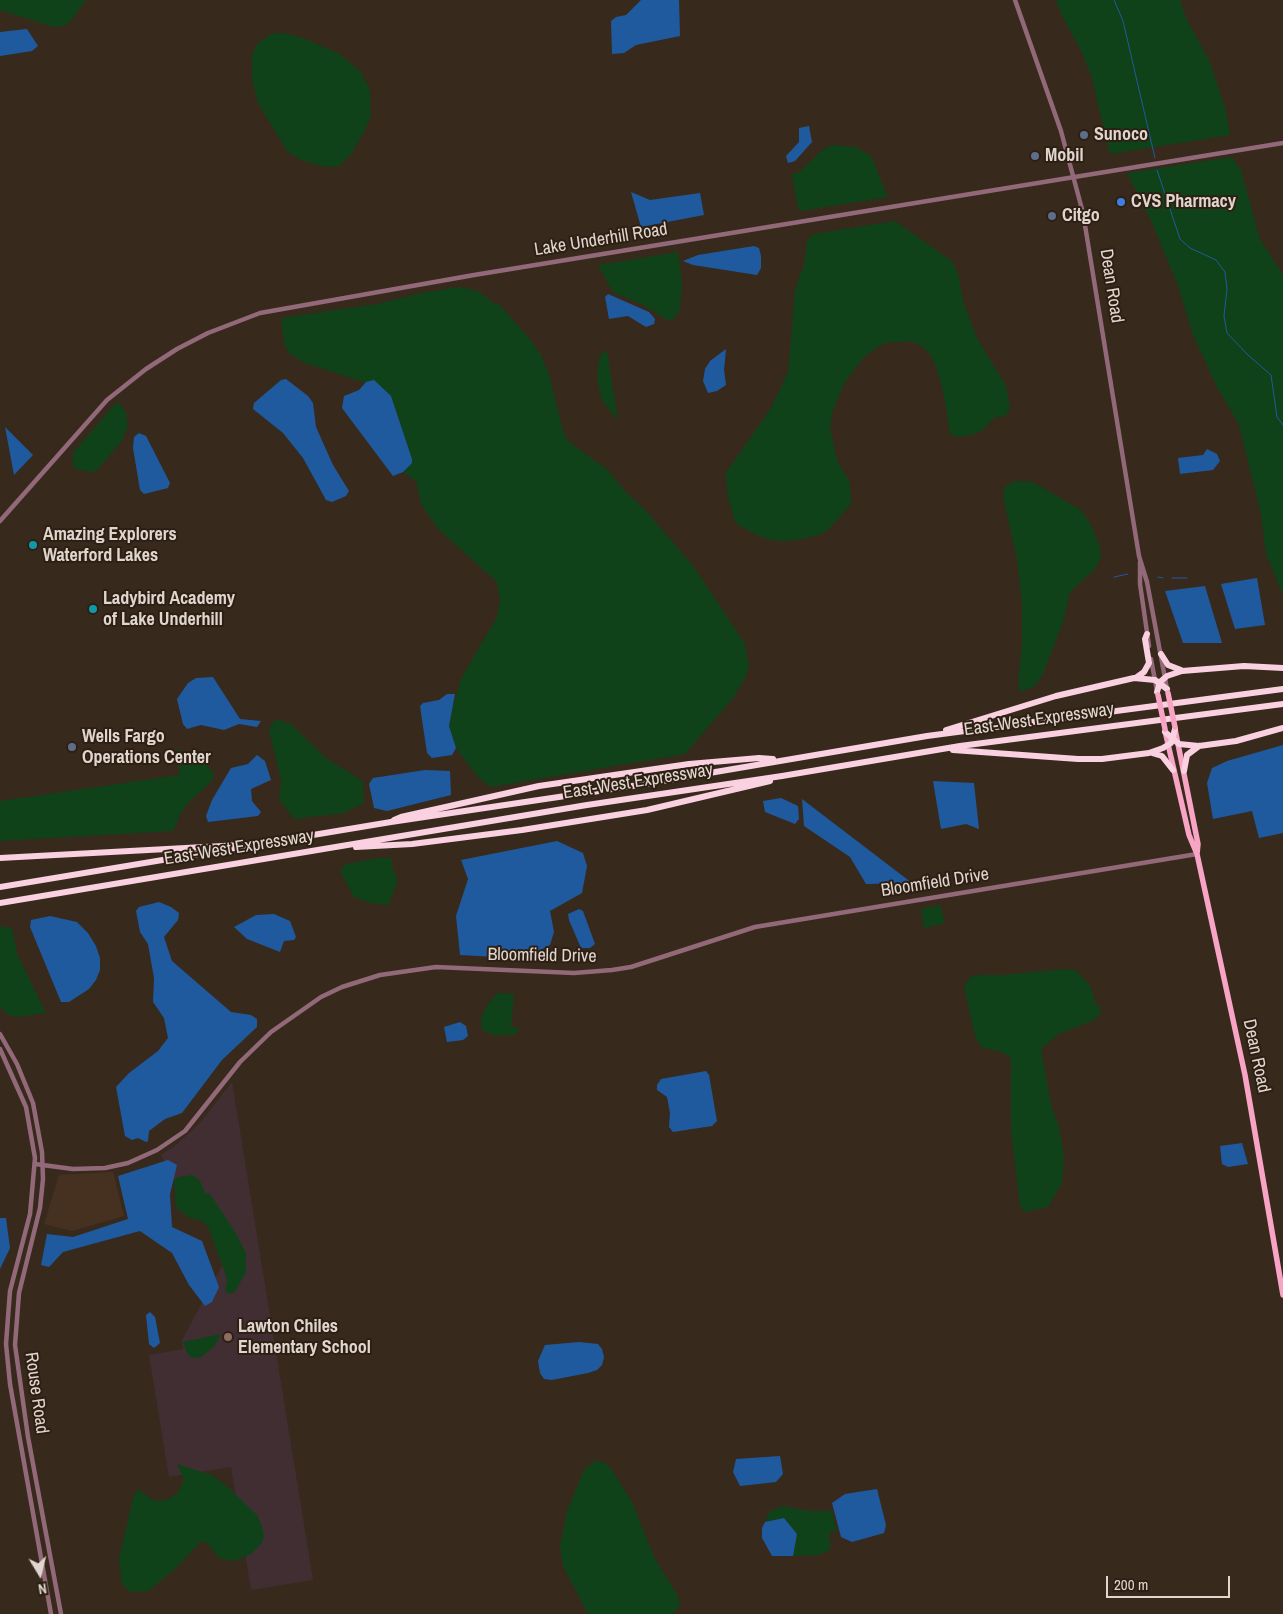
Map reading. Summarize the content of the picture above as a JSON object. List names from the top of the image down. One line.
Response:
{"streets":{"highway":["East-West Expressway"],"main road":["Dean Road"],"street":["Lake Underhill Road","Bloomfield Drive","Rouse Road"]},"crossings":[["Lake Underhill Road","Dean Road"],["Dean Road","Bloomfield Drive"],["Bloomfield Drive","Rouse Road"]],"places":["Sunoco","Mobil","CVS Pharmacy","Citgo","Amazing Explorers Waterford Lakes","Ladybird Academy of Lake Underhill","Wells Fargo Operations Center","Lawton Chiles Elementary School"],"scale_bar":"200 m","north":"bottom"}
